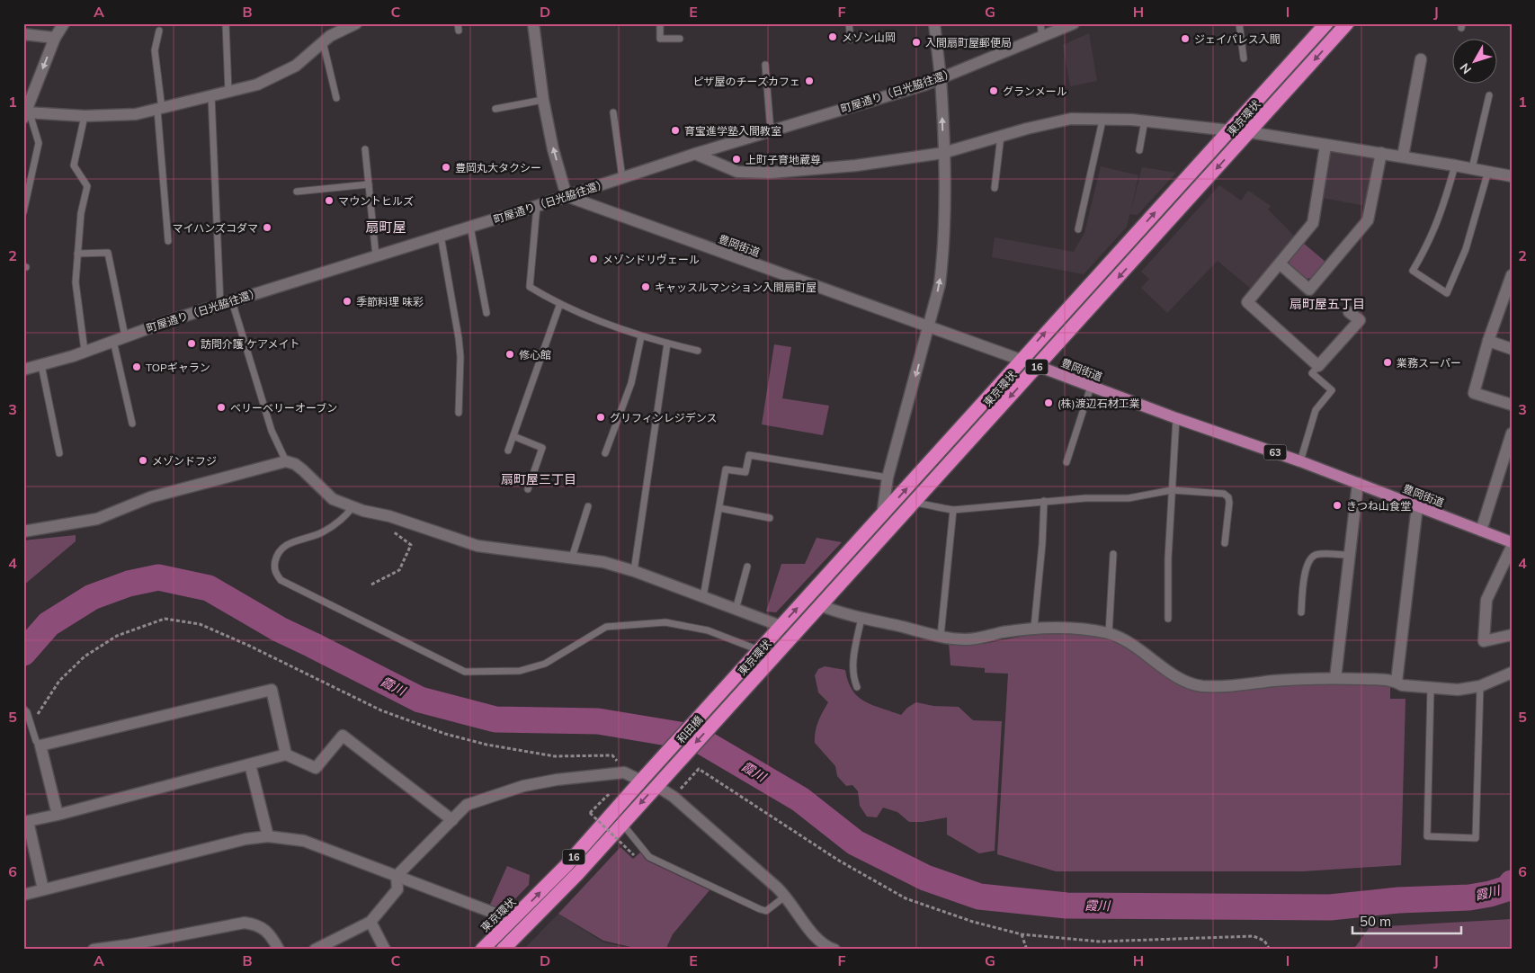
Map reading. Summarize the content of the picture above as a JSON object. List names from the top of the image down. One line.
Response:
{"streets":{"highway":["東京環状","16","和田橋"],"main road":["豊岡街道","63"],"street":["町屋通り（日光脇往還）"]},"crossings":[["町屋通り（日光脇往還）","豊岡街道"],["東京環状","豊岡街道"],["東京環状","和田橋"],["16","和田橋"]],"districts":["扇町屋","扇町屋五丁目","扇町屋三丁目"],"water":["霞川"],"places":["メゾン山岡","ジェイパレス入間","入間扇町屋郵便局","ピザ屋のチーズカフェ","グランメール","育宝進学塾入間教室","上町子育地蔵尊","豊岡丸大タクシー","マウントヒルズ","マイハンズコダマ","メゾンドリヴェール","キャッスルマンション入間扇町屋","季節料理 味彩","訪問介護 ケアメイト","修心館","業務スーパー","TOPギャラン","(株)渡辺石材工業","ベリーベリーオーブン","グリフィンレジデンス","メゾンドフジ","きつね山食堂"],"scale_bar":"50 m","north":"bottom left","grid":{"columns":["A","B","C","D","E","F","G","H","I","J"],"rows":["1","2","3","4","5","6"]}}
